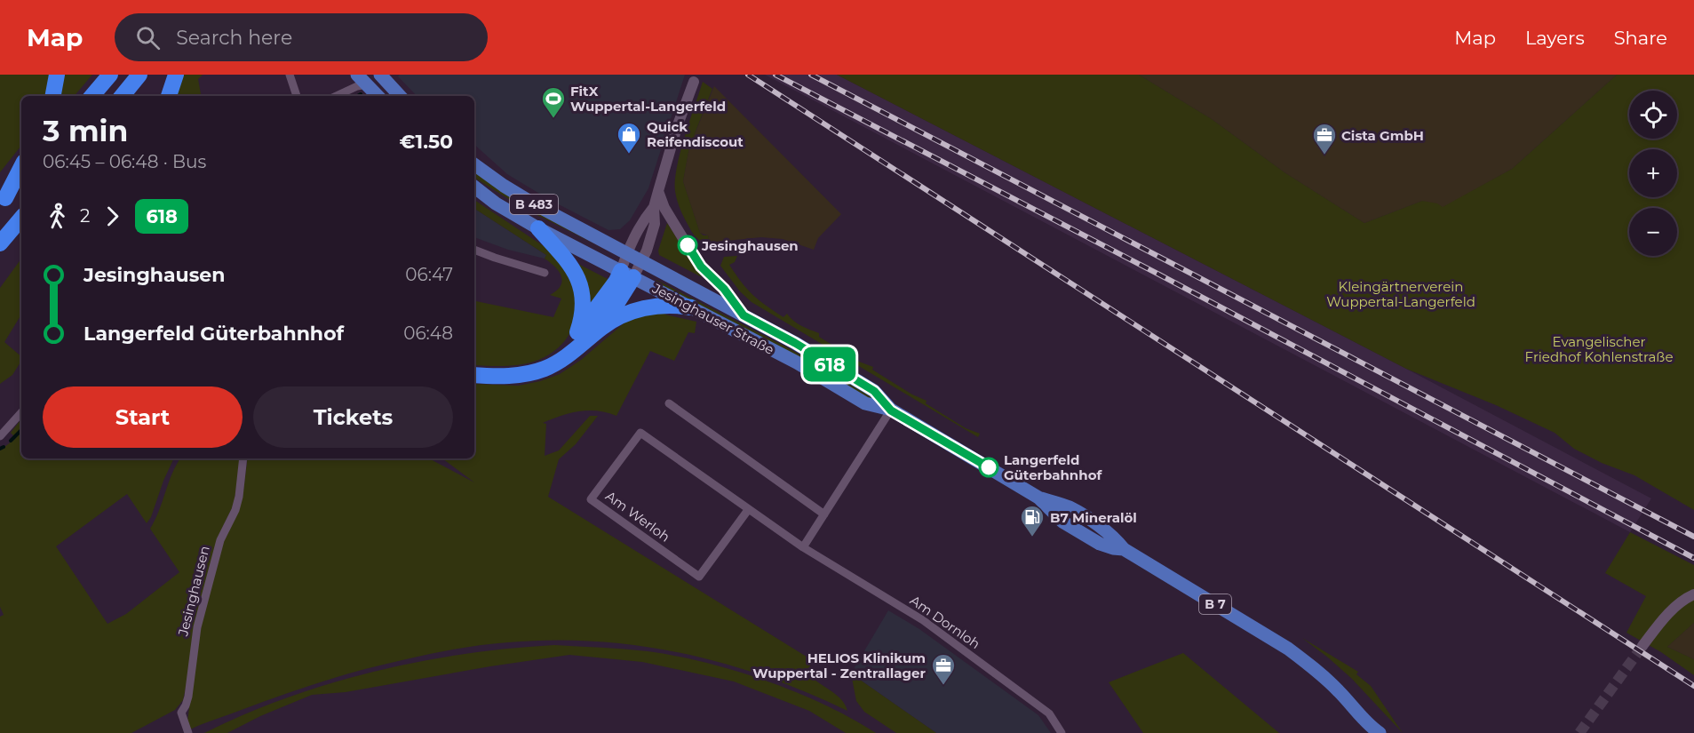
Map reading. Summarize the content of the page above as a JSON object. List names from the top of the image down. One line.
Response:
{"streets":{"main road":["B 483","Jesinghauser Straße","B 7"],"street":["Am Werloh","Jesinghausen","Am Dornloh"]},"crossings":[["Am Werloh","Am Dornloh"]],"parks":["Kleingärtnerverein Wuppertal-Langerfeld","Evangelischer Friedhof Kohlenstraße"],"places":{"sports":["FitX Wuppertal-Langerfeld"],"shop":["Quick Reifendiscout"],"office":["Cista GmbH","HELIOS Klinikum Wuppertal - Zentrallager"],"other":["Jesinghausen","Langerfeld Güterbahnhof"],"fuel station":["B7 Mineralöl"]},"lines":["bus line 618"],"page":{"header":"Map","search":"Search here","nav":["Map","Layers","Share"],"on_map":"618","map_buttons":["+","−"],"heading":["3 min","06:45 – 06:48 · Bus","€1.50"],"legs":["2","618"],"list":[{"name":"Jesinghausen","value":"06:47"},{"name":"Langerfeld Güterbahnhof","value":"06:48"}],"buttons":["Start","Tickets"]}}
